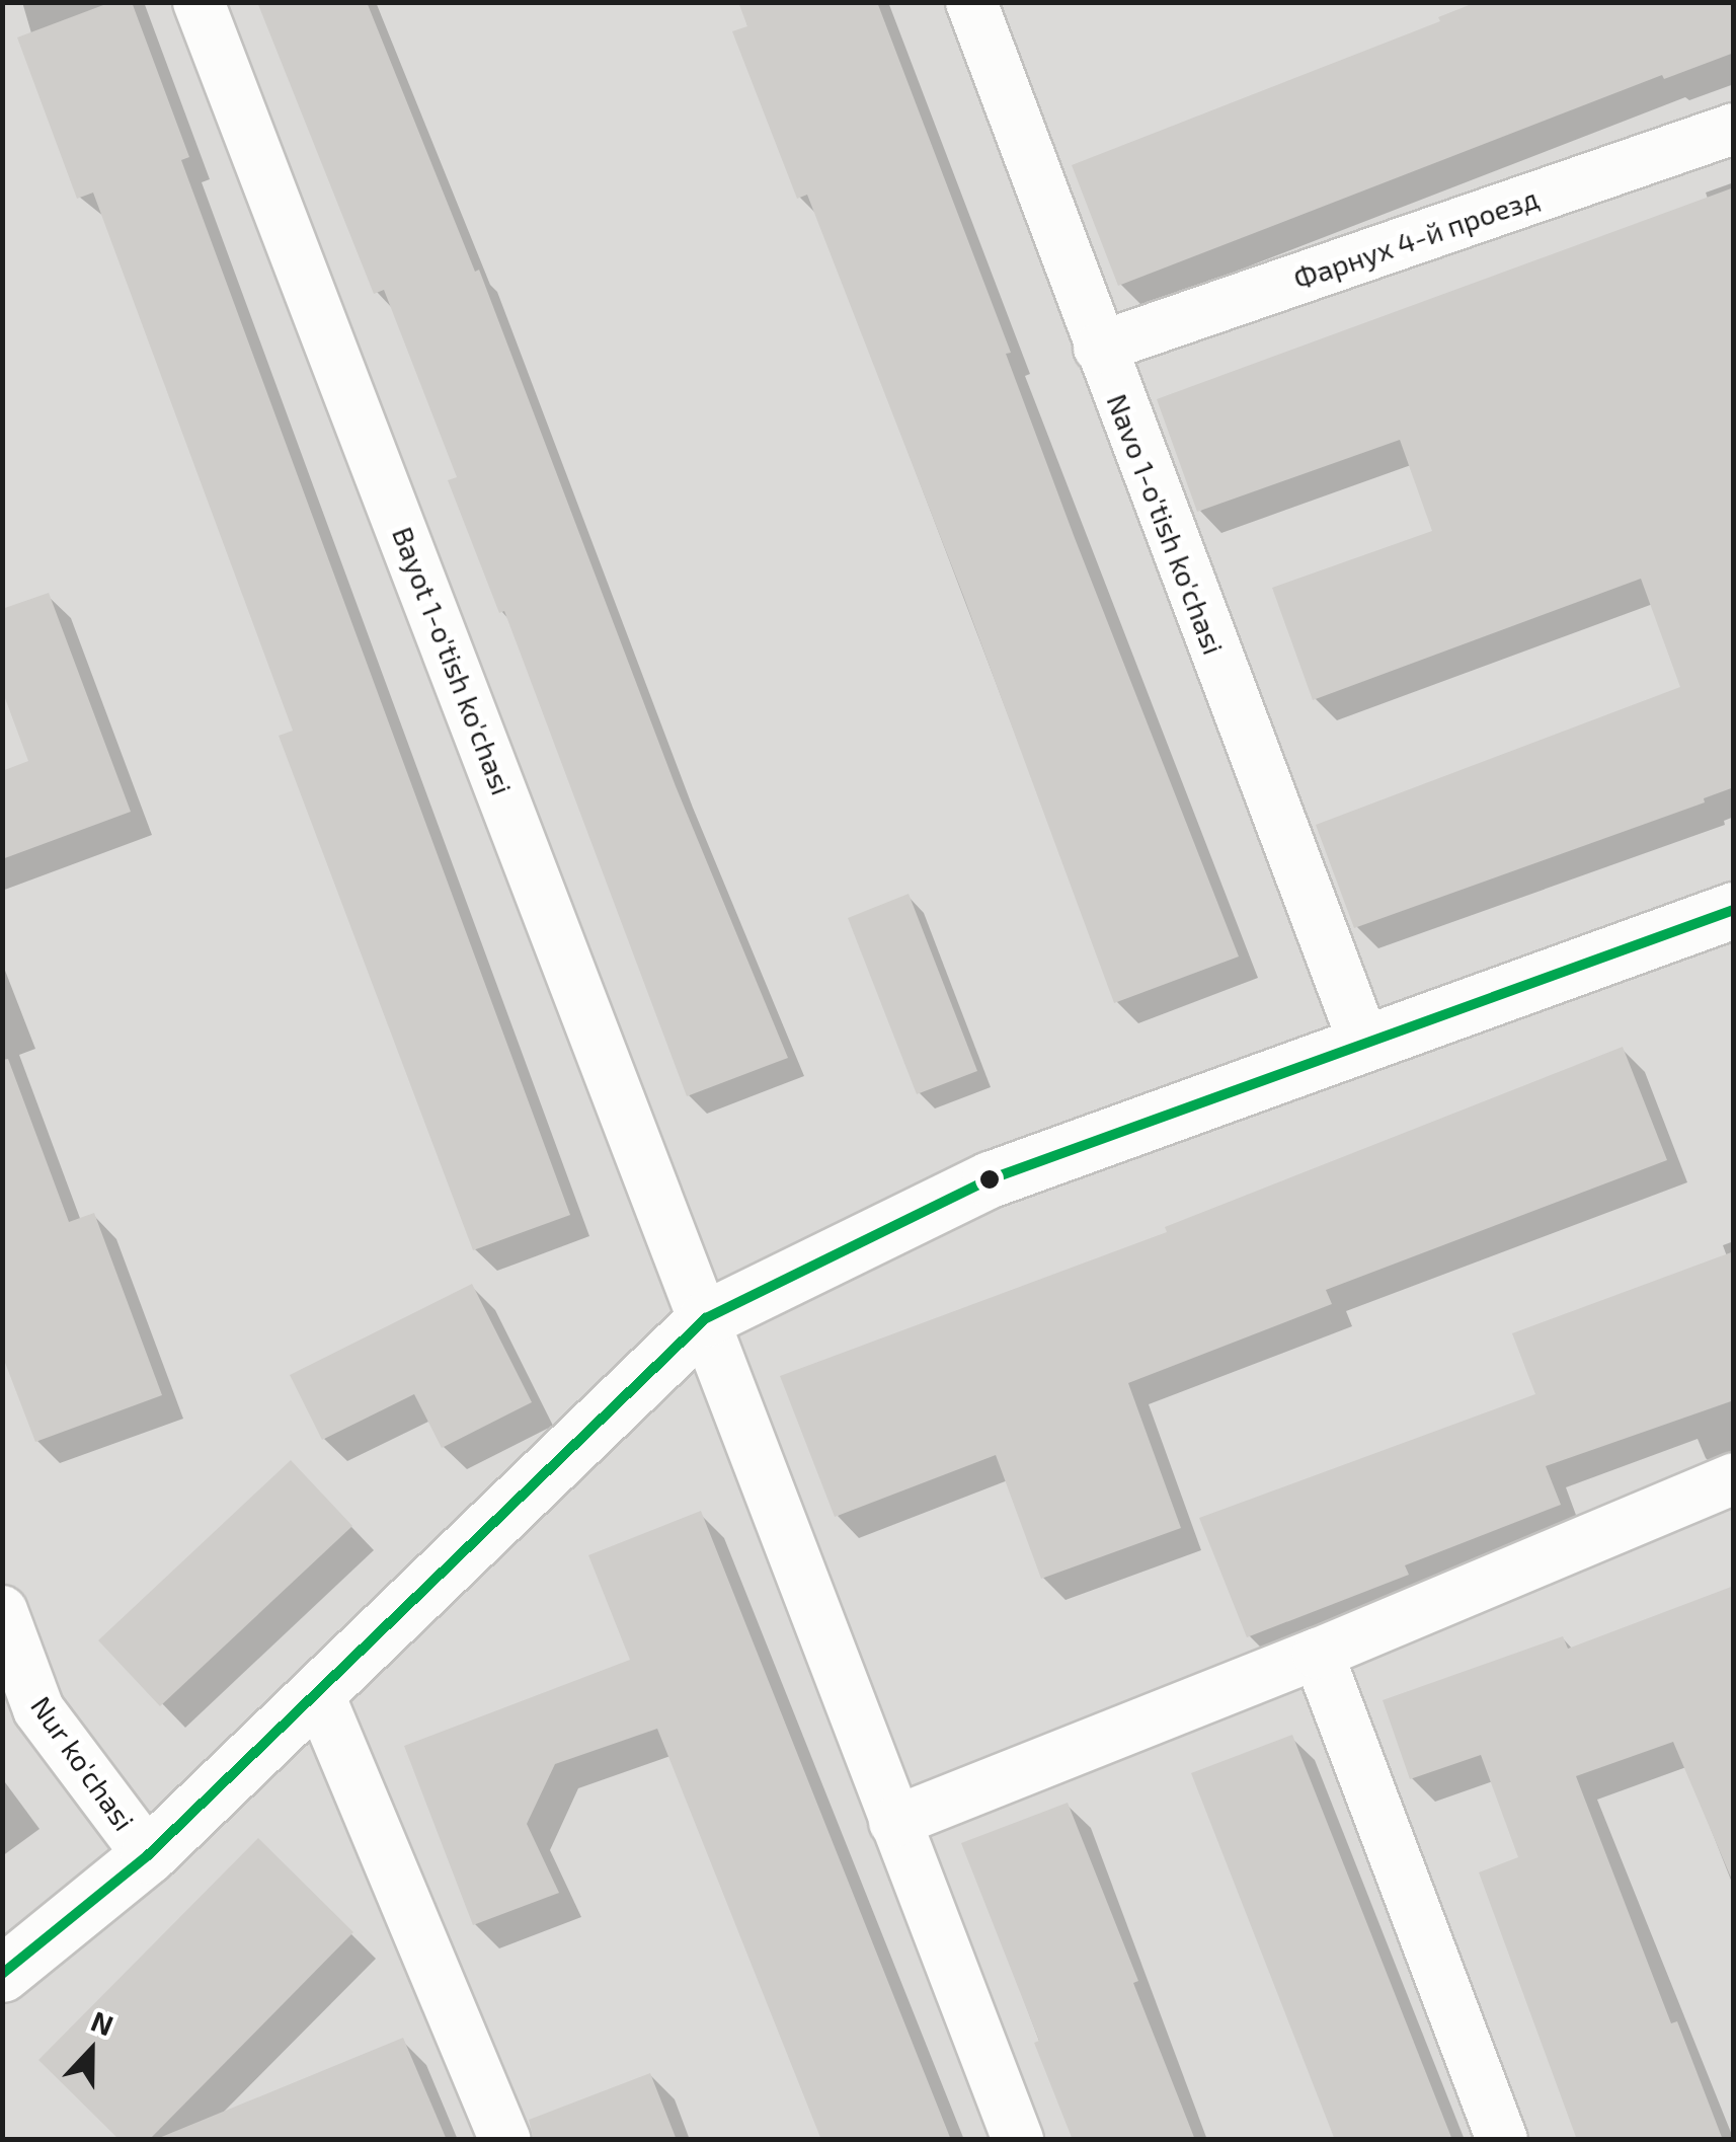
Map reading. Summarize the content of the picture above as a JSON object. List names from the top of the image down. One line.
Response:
{"streets":{"street":["Фарнух 4-й проезд","Navo 1-o'tish ko'chasi","Bayot 1-o'tish ko'chasi","Nur ko'chasi"]},"crossings":[["Фарнух 4-й проезд","Navo 1-o'tish ko'chasi"]],"north":"top"}
